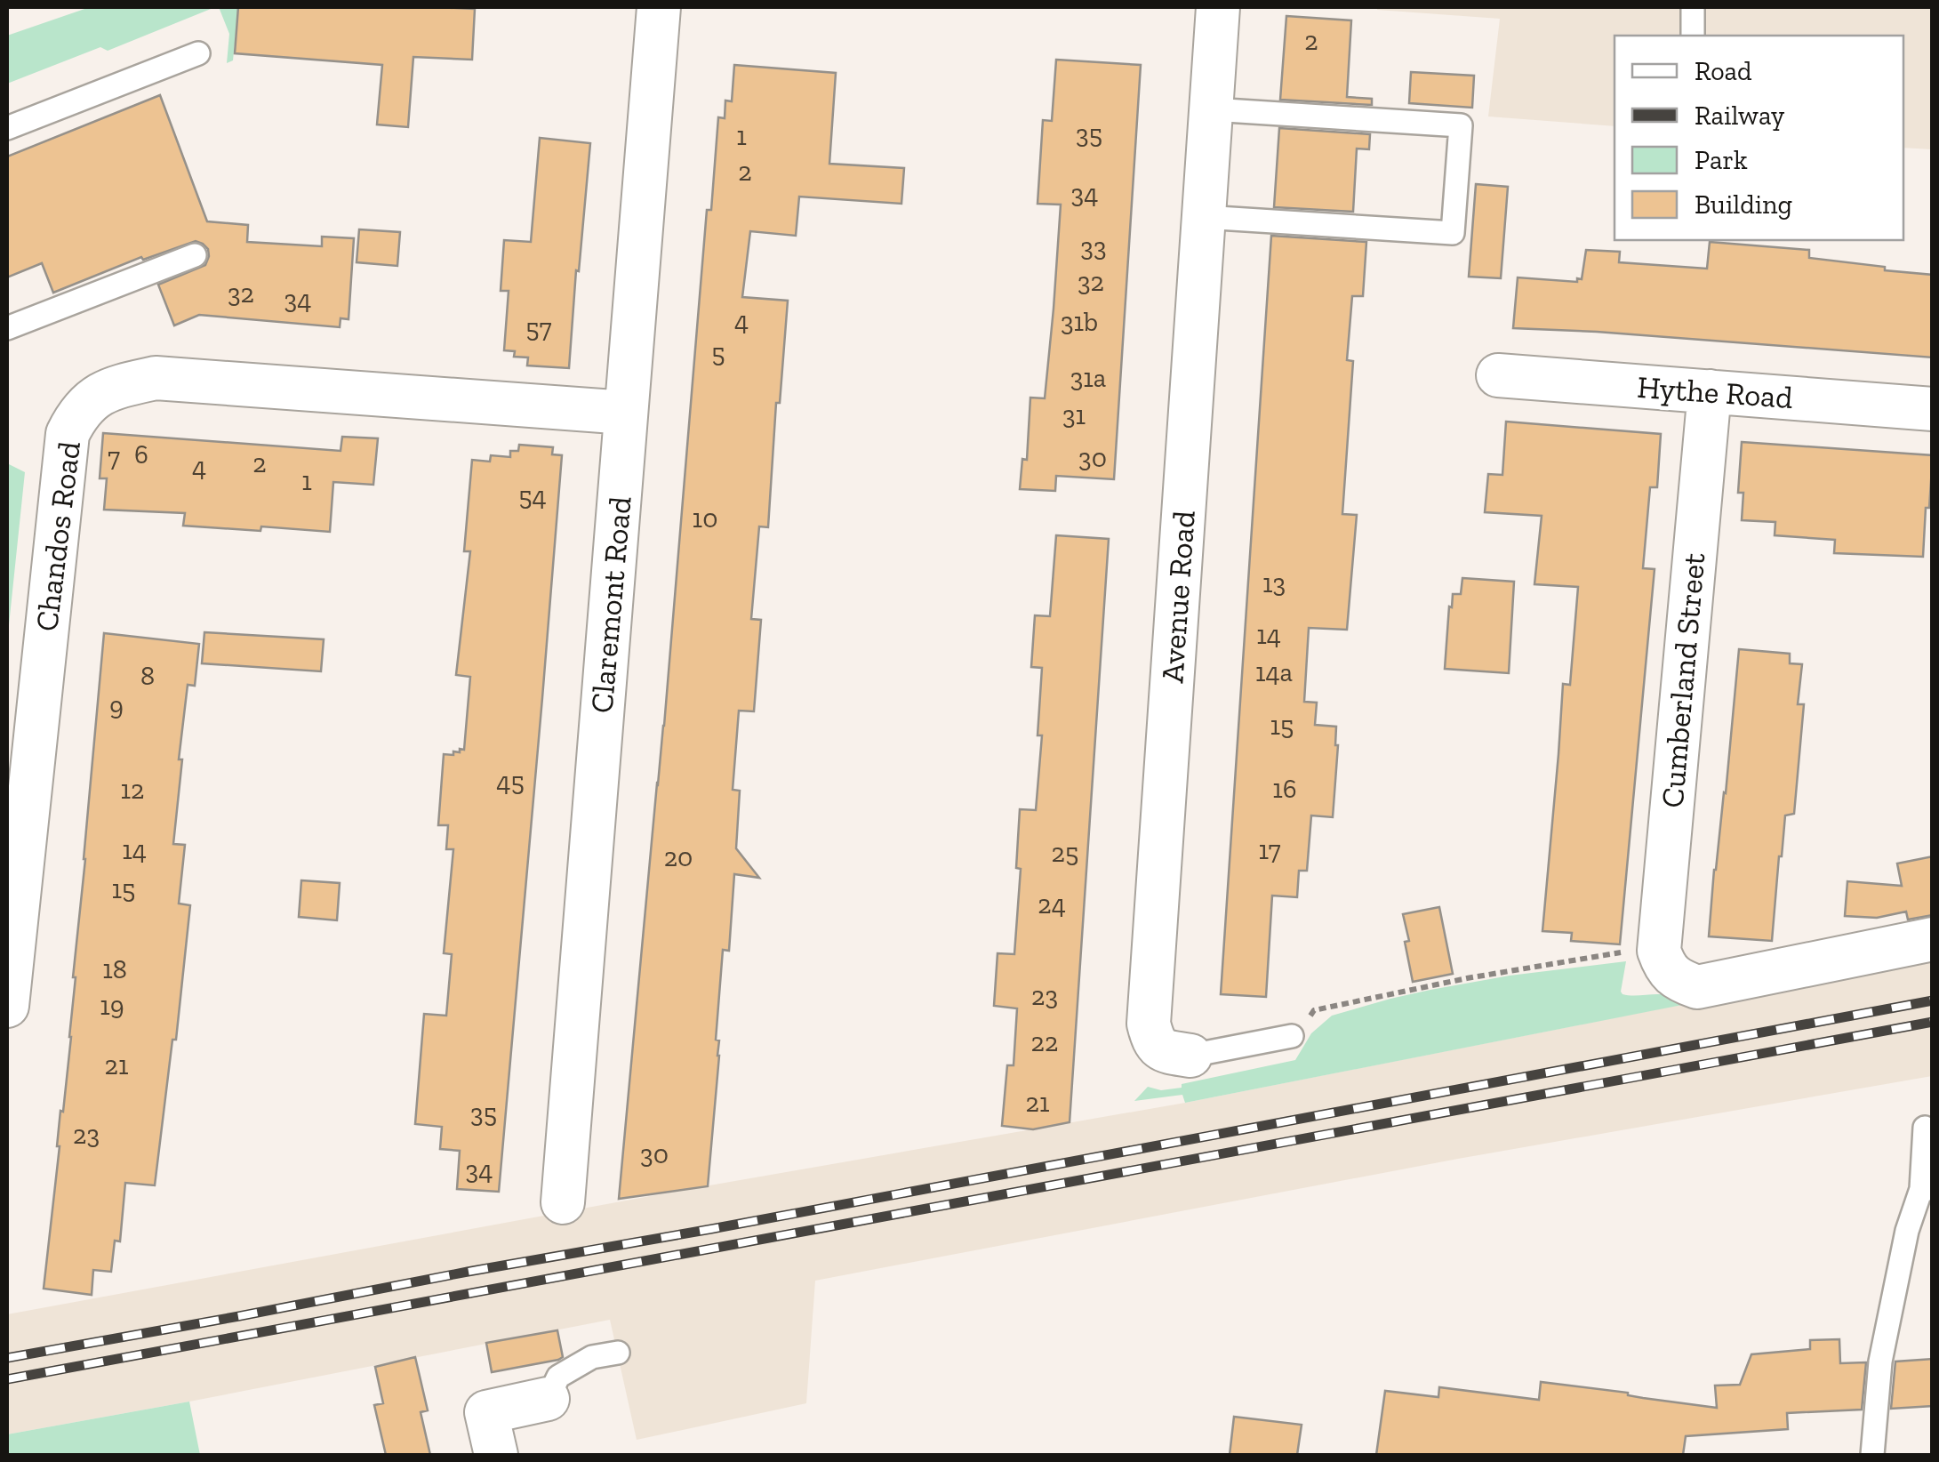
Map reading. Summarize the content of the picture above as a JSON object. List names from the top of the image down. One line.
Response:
{"streets":{"street":["Hythe Road","Chandos Road","Avenue Road","Claremont Road","Cumberland Street"]},"crossings":[["Hythe Road","Cumberland Street"],["Chandos Road","Claremont Road"]],"house_numbers":["2","35","1","2","34","33","32","32","34","4","31b","57","5","31a","31","6","7","30","2","4","1","54","10","13","14","14a","8","9","15","45","16","12","14","17","25","20","15","24","18","23","19","22","21","21","35","23","30","34"],"legend":["Road","Railway","Park","Building"]}
